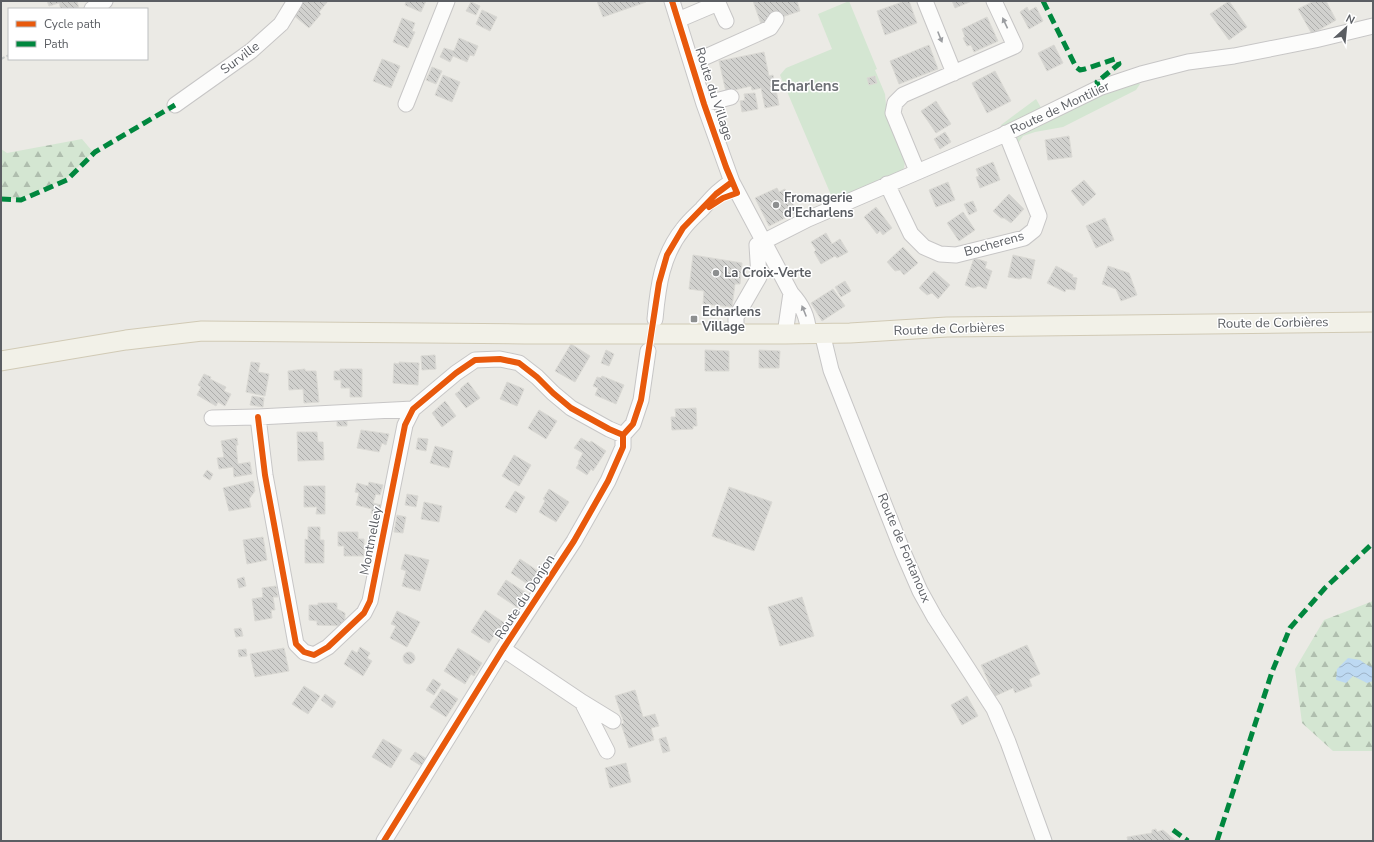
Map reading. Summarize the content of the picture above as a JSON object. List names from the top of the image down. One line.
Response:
{"streets":{"main road":["Route de Corbières"],"street":["Surville","Route du Village","Route de Montilier","Bocherens","Montmelley","Route de Fontanoux","Route du Donjon"]},"crossings":[["Route du Village","Route de Montilier"],["Route du Village","Route de Corbières"],["Route du Village","Route de Fontanoux"],["Route de Montilier","Bocherens"],["Route de Corbières","Route de Fontanoux"],["Montmelley","Route du Donjon"]],"districts":["Echarlens"],"places":{"other":["Fromagerie d'Echarlens","La Croix-Verte"],"transit":["Echarlens Village"]},"legend":["Cycle path","Path"],"north":"top right"}
